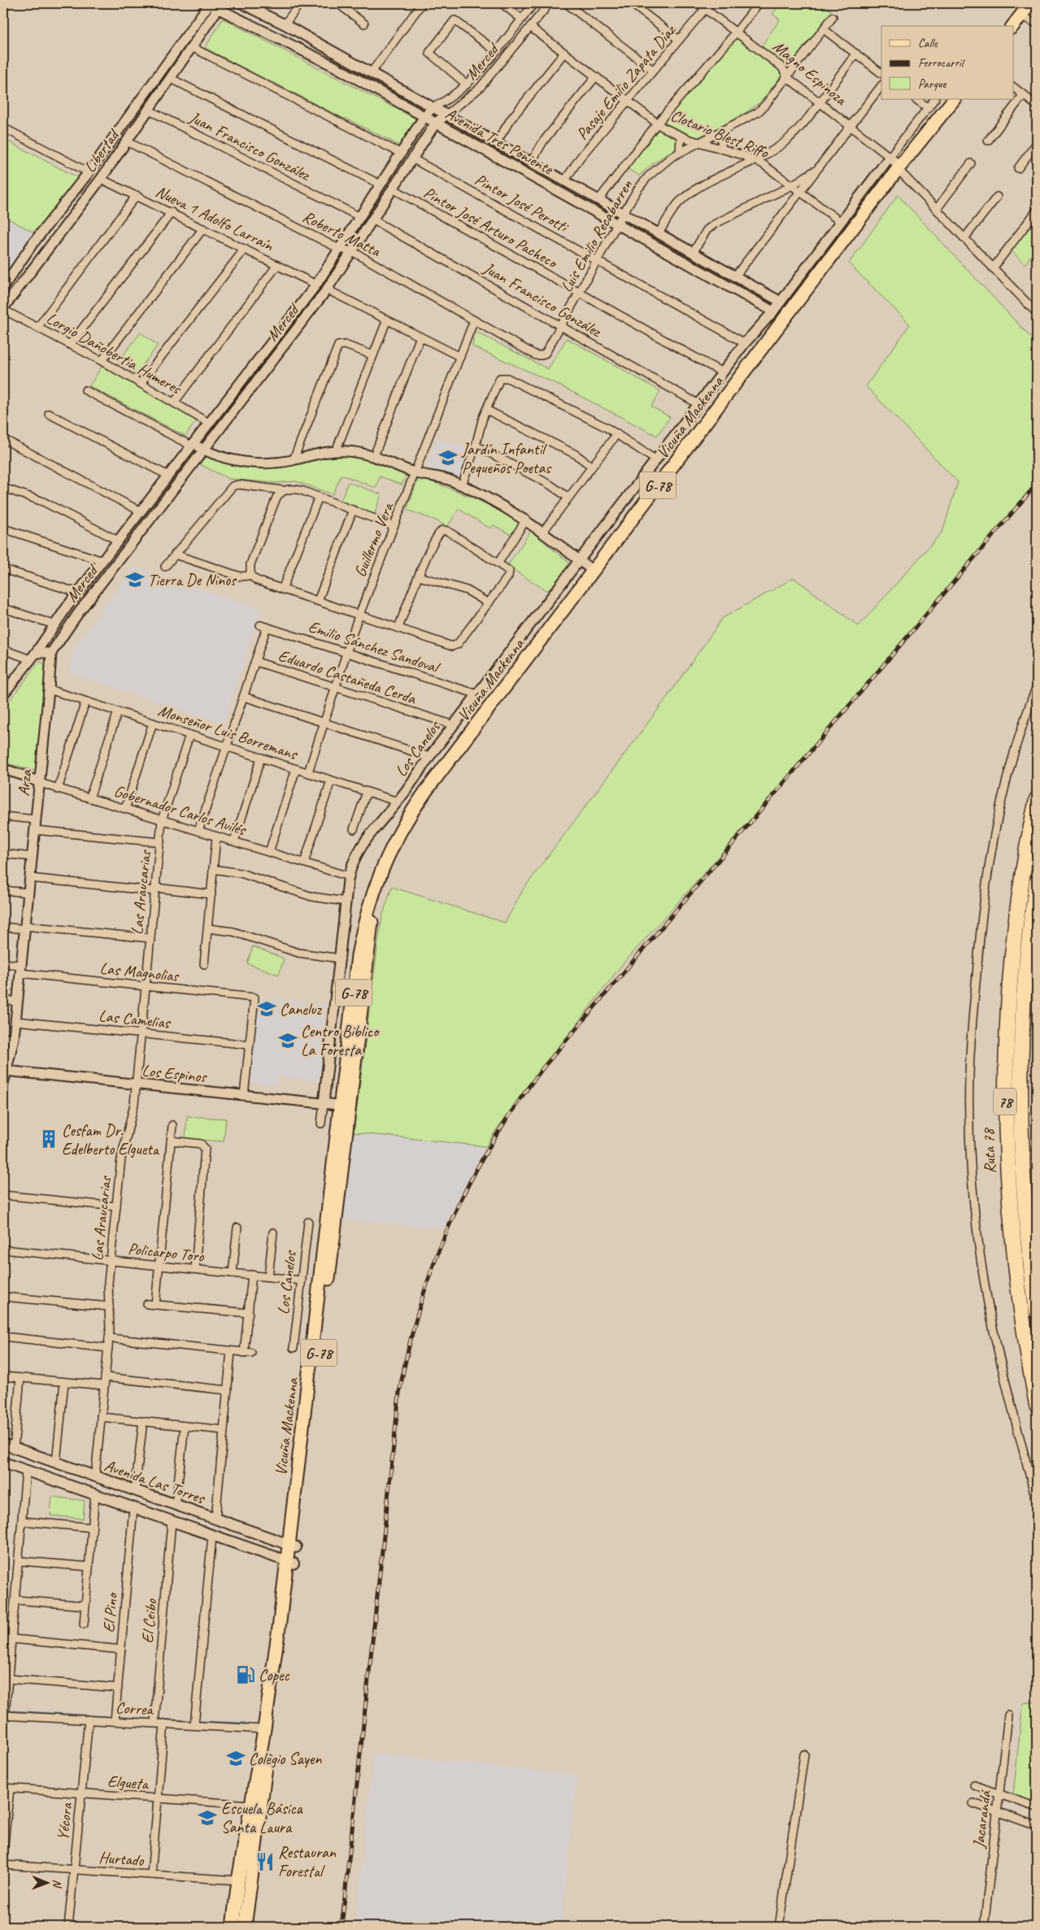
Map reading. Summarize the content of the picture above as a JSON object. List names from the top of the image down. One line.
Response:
{"streets":{"highway":["78","Ruta 78"],"main road":["Vicuña Mackenna","G-78","Avenida Las Torres"],"street":["Merced","Magno Espinoza","Pasaje Emilio Zapata Díaz","Clotario Blest Riffo","Avenida Tres Poniente","Juan Francisco González","Libertad","Pintor José Perotti","Nueva 1 Adolfo Larraín","Pintor José Arturo Pacheco","Roberto Matta","Luis Emilio Recabarren","Lorgio Dañobertia Humeres","Guillermo Vera","Emilio Sánchez Sandoval","Eduardo Castañeda Cerda","Monseñor Luis Borremans","Los Canelos","Arza","Gobernador Carlos Avilés","Las Araucarias","Las Magnolias","Las Camelias","Los Espinos","Policarpo Toro","El Pino","El Ceibo","Correa","Elgueta","Jacarandá","Yécora","Hurtado"]},"crossings":[["Merced","Clotario Blest Riffo"],["Merced","Avenida Tres Poniente"],["Merced","Juan Francisco González"],["Merced","Pintor José Perotti"],["Merced","Nueva 1 Adolfo Larraín"],["Merced","Pintor José Arturo Pacheco"],["Merced","Roberto Matta"],["Merced","Lorgio Dañobertia Humeres"],["Merced","Arza"],["Magno Espinoza","Pasaje Emilio Zapata Díaz"],["Magno Espinoza","Luis Emilio Recabarren"],["Magno Espinoza","Vicuña Mackenna"],["Pasaje Emilio Zapata Díaz","Clotario Blest Riffo"],["Pasaje Emilio Zapata Díaz","Avenida Tres Poniente"],["Clotario Blest Riffo","Luis Emilio Recabarren"],["Avenida Tres Poniente","Libertad"],["Avenida Tres Poniente","Luis Emilio Recabarren"],["Avenida Tres Poniente","Los Canelos"],["Juan Francisco González","Libertad"],["Juan Francisco González","Luis Emilio Recabarren"],["Juan Francisco González","Los Canelos"],["Libertad","Nueva 1 Adolfo Larraín"],["Libertad","Roberto Matta"],["Libertad","Lorgio Dañobertia Humeres"],["Pintor José Perotti","Luis Emilio Recabarren"],["Pintor José Perotti","Los Canelos"],["Pintor José Arturo Pacheco","Luis Emilio Recabarren"],["Pintor José Arturo Pacheco","Los Canelos"],["Roberto Matta","Luis Emilio Recabarren"],["Roberto Matta","Guillermo Vera"],["Vicuña Mackenna","Los Espinos"],["Vicuña Mackenna","Avenida Las Torres"],["Vicuña Mackenna","Correa"],["Vicuña Mackenna","Elgueta"],["Vicuña Mackenna","Hurtado"],["Guillermo Vera","Emilio Sánchez Sandoval"],["Guillermo Vera","Eduardo Castañeda Cerda"],["Guillermo Vera","Monseñor Luis Borremans"],["Emilio Sánchez Sandoval","Eduardo Castañeda Cerda"],["Emilio Sánchez Sandoval","Los Canelos"],["Eduardo Castañeda Cerda","Los Canelos"],["Monseñor Luis Borremans","Los Canelos"],["Monseñor Luis Borremans","Arza"],["Monseñor Luis Borremans","Las Araucarias"],["Los Canelos","Gobernador Carlos Avilés"],["Los Canelos","Los Espinos"],["Los Canelos","Policarpo Toro"],["Arza","Gobernador Carlos Avilés"],["Arza","Las Magnolias"],["Arza","Las Camelias"],["Arza","Los Espinos"],["Gobernador Carlos Avilés","Las Araucarias"],["Las Araucarias","Las Magnolias"],["Las Araucarias","Las Camelias"],["Las Araucarias","Los Espinos"],["Las Araucarias","Policarpo Toro"],["Las Araucarias","Avenida Las Torres"],["Las Magnolias","Las Camelias"],["Avenida Las Torres","El Pino"],["Avenida Las Torres","El Ceibo"],["El Pino","Correa"],["El Ceibo","Correa"],["Correa","Yécora"],["Elgueta","Yécora"],["Yécora","Hurtado"]],"places":{"school or university":["Jardín Infantil Pequeños Poetas","Tierra De Ninos","Caneluz","Centro Biblico La Foresta","Colegio Sayen","Escuela Básica Santa Laura"],"building":["Cesfam Dr. Edelberto Elgueta"],"fuel station":["Copec"],"restaurant":["Restauran Forestal"]},"legend":["Calle","Ferrocarril","Parque"],"north":"right"}
